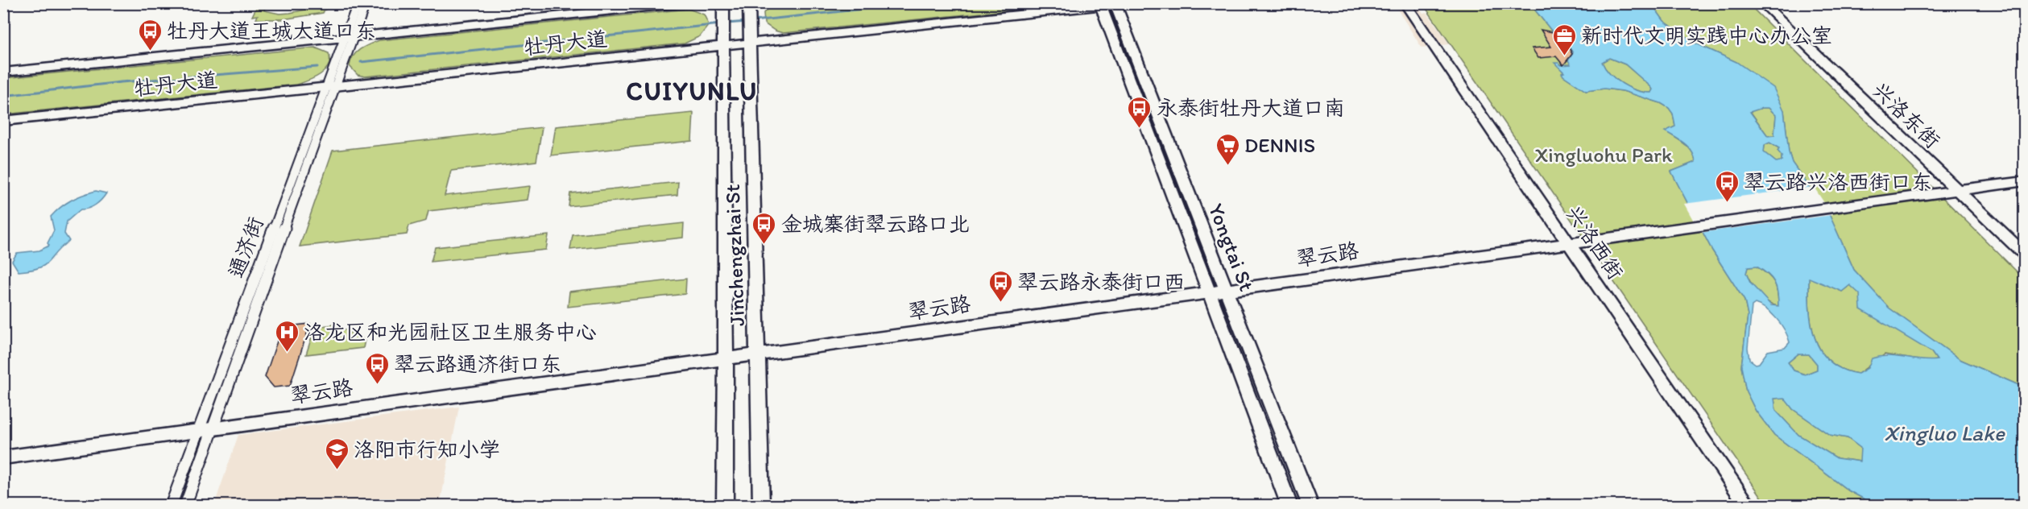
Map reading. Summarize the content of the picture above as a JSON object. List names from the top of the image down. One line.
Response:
{"streets":{"main road":["牡丹大道","兴洛东街","兴洛西街","Yongtai St","翠云路","Jinchengzhai St"],"street":["通济街"]},"crossings":[["牡丹大道","通济街"],["牡丹大道","Yongtai St"],["牡丹大道","Jinchengzhai St"],["兴洛东街","翠云路"],["兴洛西街","翠云路"],["通济街","翠云路"],["Yongtai St","翠云路"],["翠云路","Jinchengzhai St"]],"districts":["CUIYUNLU"],"water":["Xingluo Lake"],"parks":["Xingluohu Park"],"places":{"bus stop":["牡丹大道王城大道口东","永泰街牡丹大道口南","翠云路兴洛西街口东","金城寨街翠云路口北","翠云路永泰街口西","翠云路通济街口东"],"office":["新时代文明实践中心办公室"],"supermarket":["DENNIS"],"hospital":["洛龙区和光园社区卫生服务中心"],"school or university":["洛阳市行知小学"]}}
